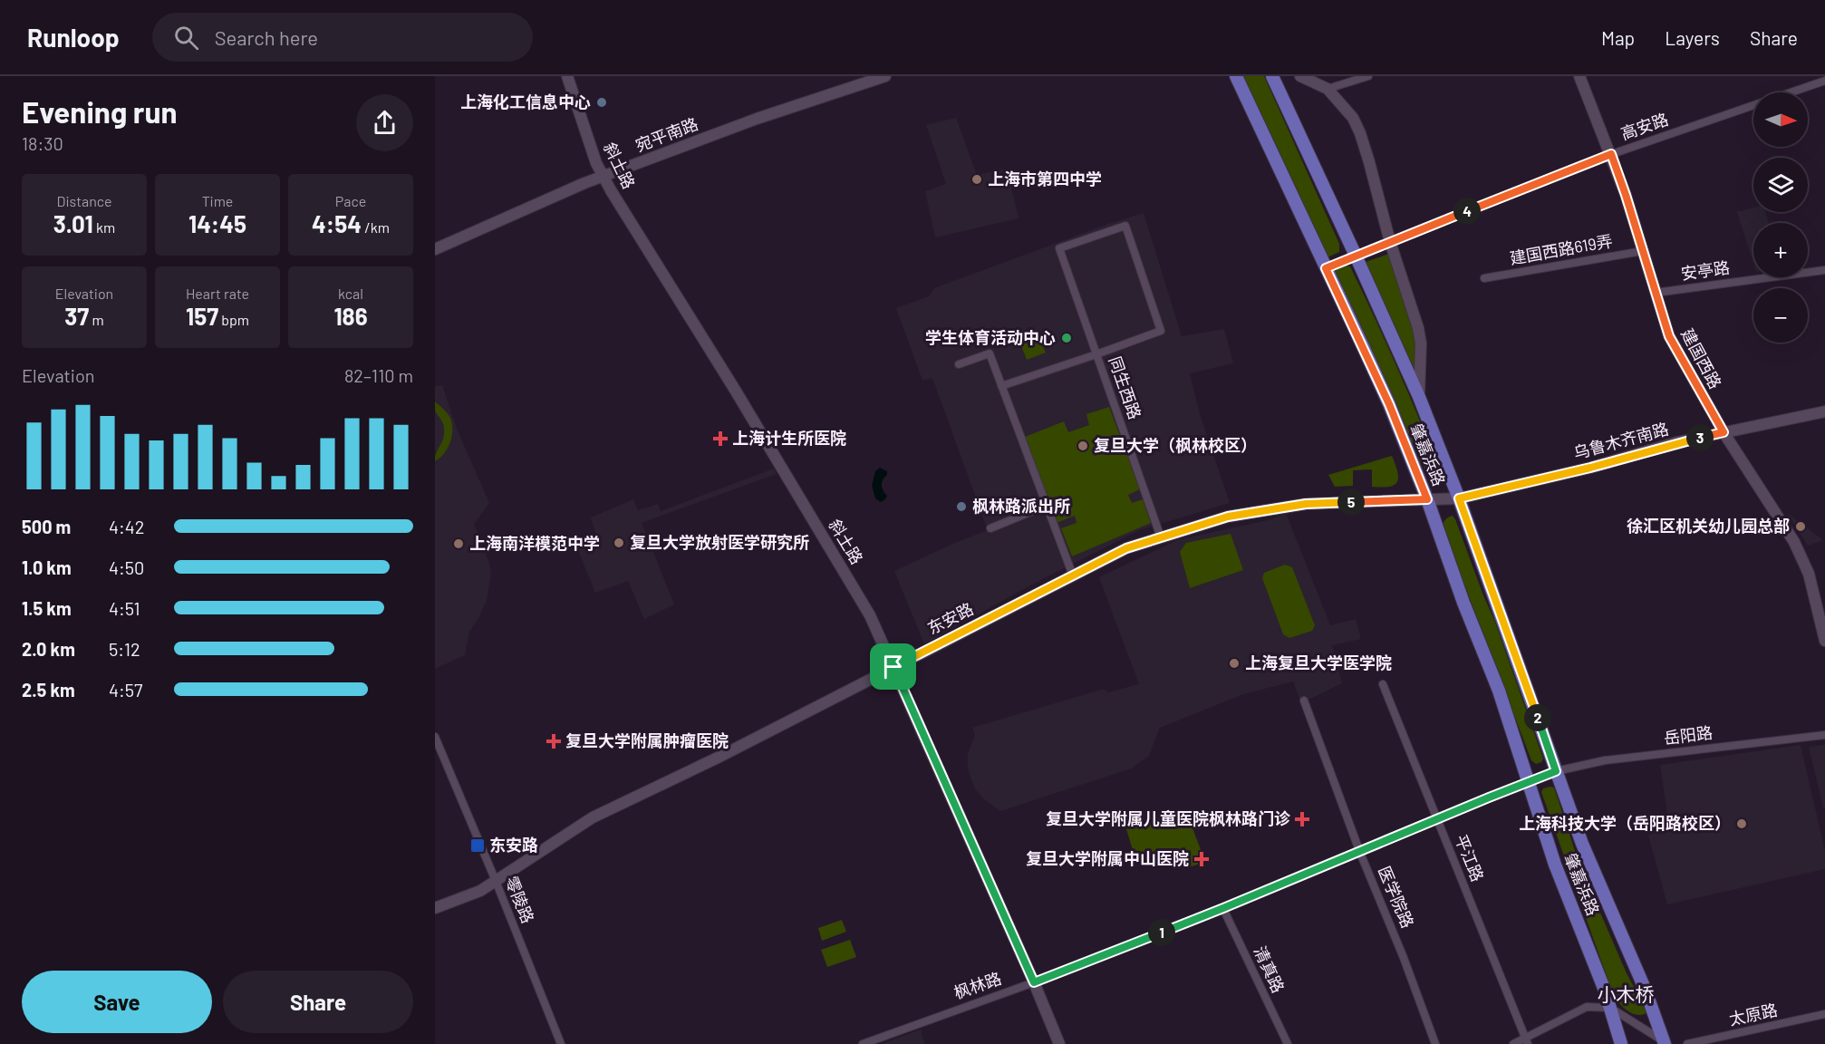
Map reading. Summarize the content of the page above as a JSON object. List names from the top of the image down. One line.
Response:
{"streets":{"main road":["肇嘉浜路"],"street":["高安路","宛平南路","斜土路","建国西路619弄","安亭路","建国西路","同生西路","乌鲁木齐南路","东安路","岳阳路","平江路","医学院路","零陵路","清真路","枫林路","太原路"]},"crossings":[["高安路","建国西路"],["高安路","肇嘉浜路"],["宛平南路","斜土路"],["斜土路","东安路"],["斜土路","枫林路"],["建国西路619弄","建国西路"],["安亭路","建国西路"],["建国西路","乌鲁木齐南路"],["同生西路","东安路"],["乌鲁木齐南路","肇嘉浜路"],["乌鲁木齐南路","东安路"],["肇嘉浜路","东安路"],["肇嘉浜路","岳阳路"],["肇嘉浜路","枫林路"],["东安路","零陵路"],["岳阳路","枫林路"],["平江路","枫林路"],["医学院路","枫林路"],["清真路","枫林路"]],"districts":["小木桥"],"places":{"other":["上海化工信息中心","上海市第四中学","学生体育活动中心","复旦大学（枫林校区）","枫林路派出所","徐汇区机关幼儿园总部","复旦大学放射医学研究所","上海南洋模范中学","上海复旦大学医学院","上海科技大学（岳阳路校区）"],"health":["上海计生所医院","复旦大学附属肿瘤医院","复旦大学附属儿童医院枫林路门诊","复旦大学附属中山医院"],"transit":["东安路"]},"north":"right","page":{"header":"Runloop","search":"Search here","nav":["Map","Layers","Share"],"heading":["Evening run","18:30"],"map_buttons":["+","−"],"stats":[["Distance","3.01 km"],["Time","14:45"],["Pace","4:54 /km"],["Elevation","37 m"],["Heart rate","157 bpm"],["kcal","186"]],"pins":["4","3","5","2","1"],"chart":["Elevation","82–110 m"],"list":[{"name":"500 m","note":"4:42"},{"name":"1.0 km","note":"4:50"},{"name":"1.5 km","note":"4:51"},{"name":"2.0 km","note":"5:12"},{"name":"2.5 km","note":"4:57"}],"buttons":["Save","Share"]}}
